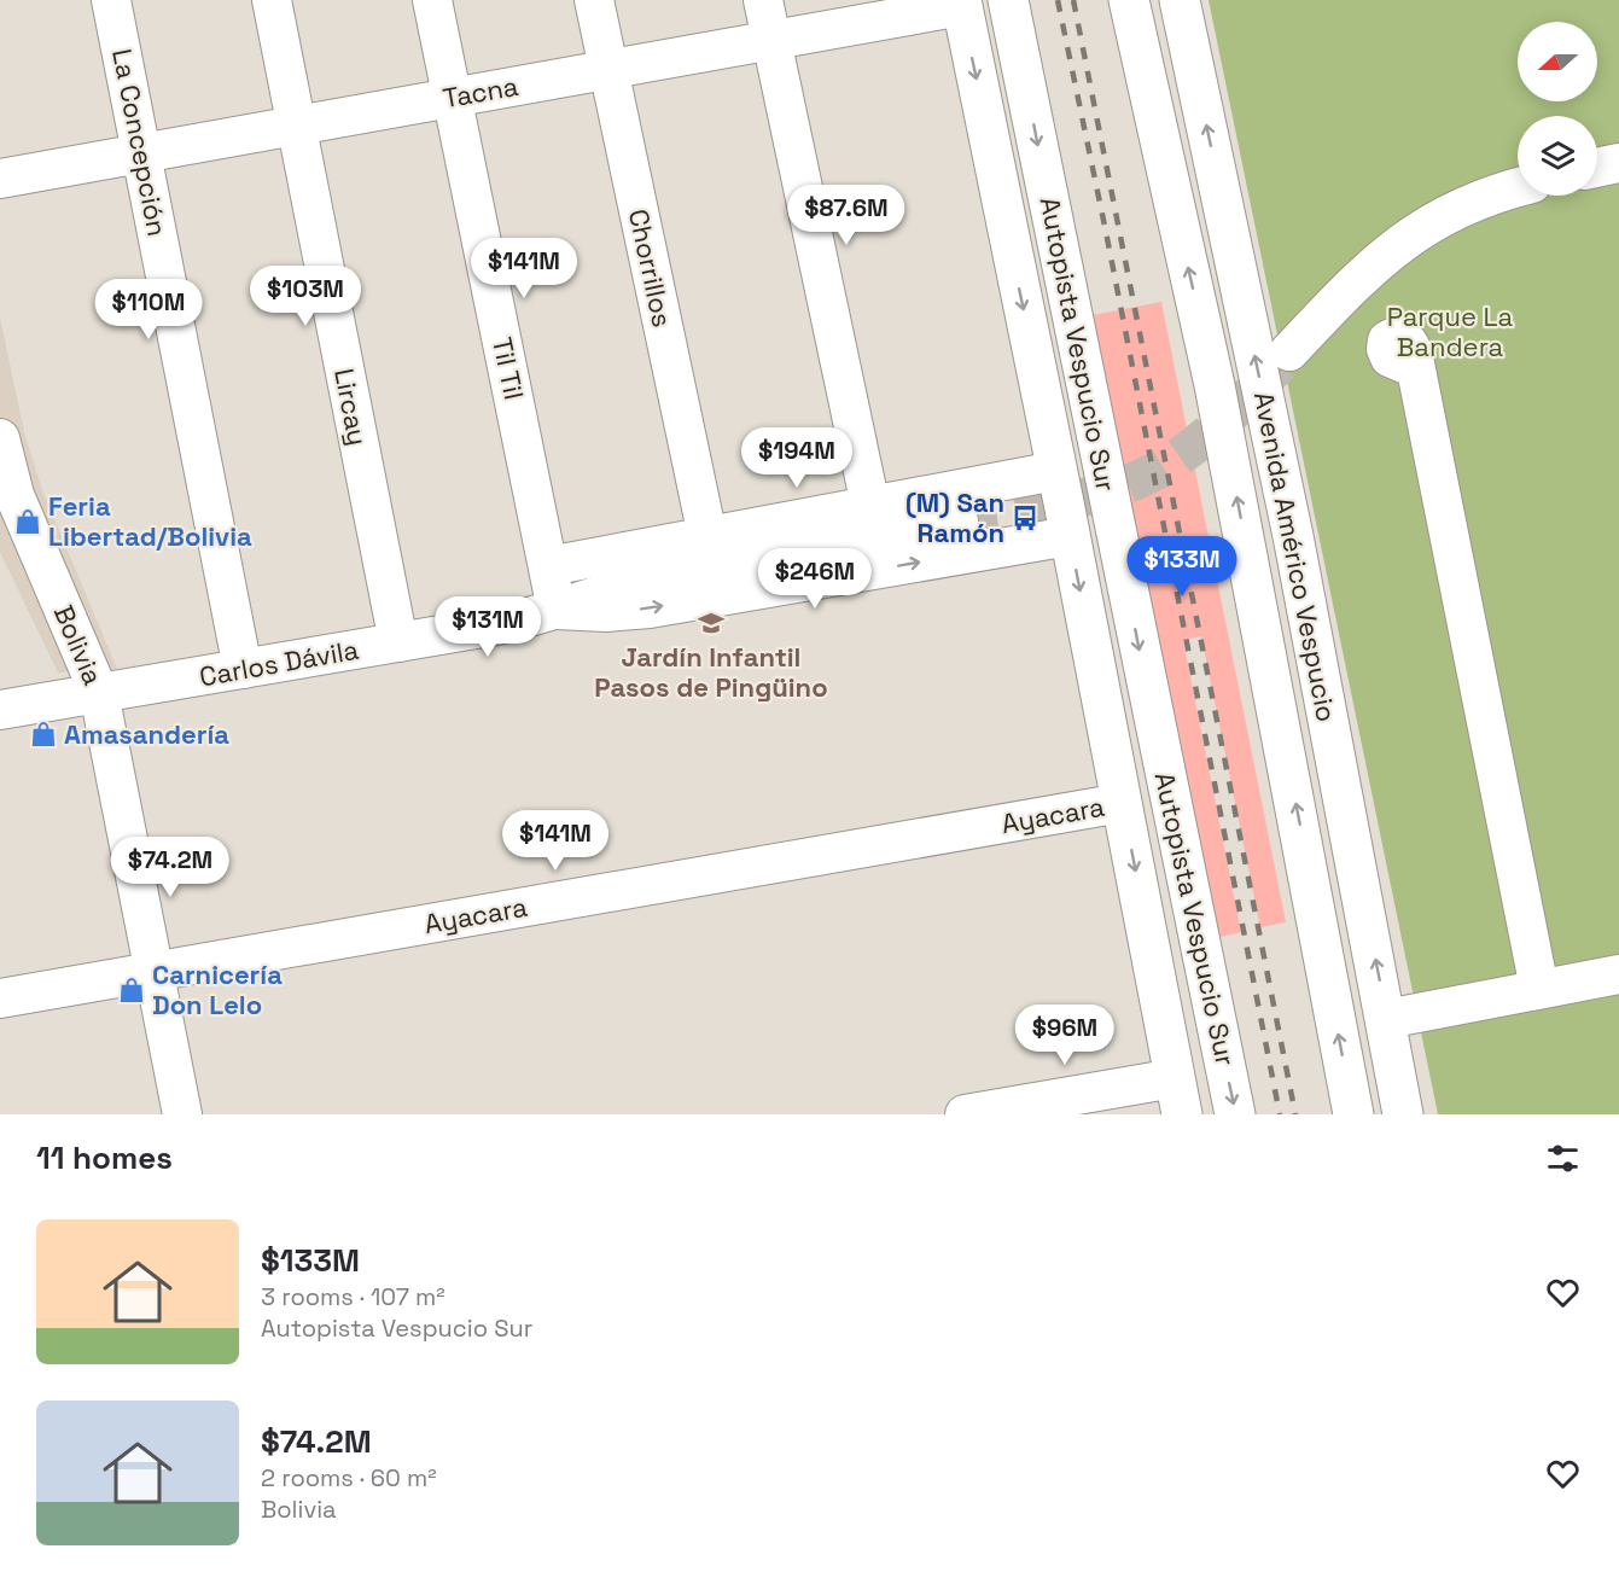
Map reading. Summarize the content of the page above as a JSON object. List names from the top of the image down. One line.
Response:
{"streets":{"main road":["Autopista Vespucio Sur","Avenida Américo Vespucio"],"street":["Tacna","La Concepción","Chorrillos","Til Til","Lircay","Bolivia","Carlos Dávila","Ayacara"]},"crossings":[["Tacna","La Concepción"],["Tacna","Chorrillos"],["Tacna","Til Til"],["Tacna","Lircay"],["La Concepción","Carlos Dávila"],["Til Til","Carlos Dávila"],["Lircay","Carlos Dávila"],["Bolivia","Carlos Dávila"],["Bolivia","Ayacara"]],"parks":["Parque La Bandera"],"places":{"bus stop":["(M) San Ramón"],"shop":["Feria Libertad/Bolivia","Amasandería","Carnicería Don Lelo"],"school or university":["Jardín Infantil Pasos de Pingüino"]},"north":"left","page":{"price":["$87.6M","$141M","$103M","$110M","$194M","$133M","$246M","$131M","$141M","$74.2M","$96M"],"heading":"11 homes","list":[{"name":"$133M","note":"3 rooms · 107 m² · Autopista Vespucio Sur"},{"name":"$74.2M","note":"2 rooms · 60 m² · Bolivia"}]}}
